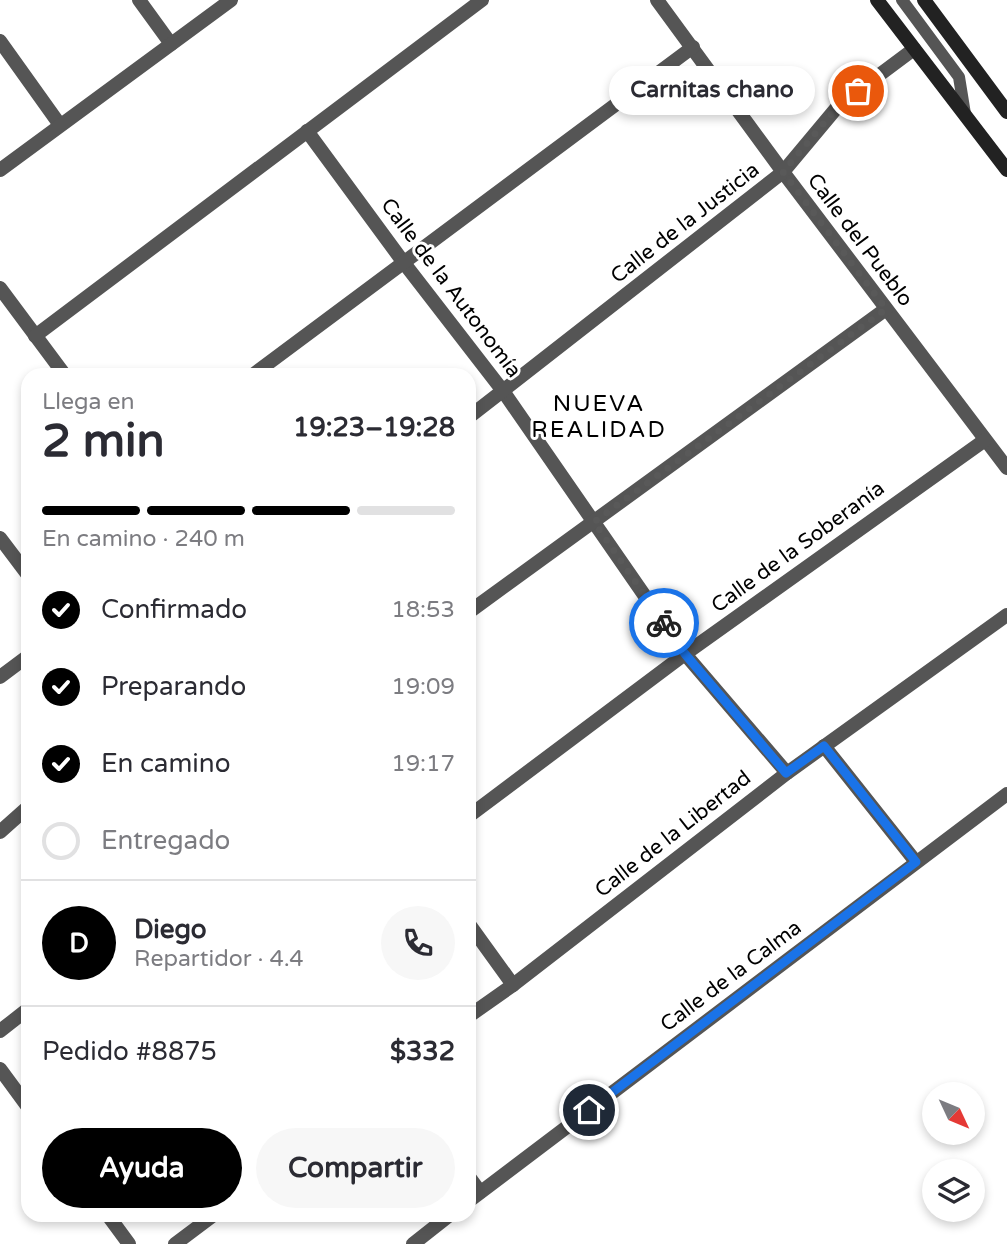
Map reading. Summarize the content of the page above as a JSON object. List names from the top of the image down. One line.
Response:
{"streets":{"street":["Calle de la Justicia","Calle del Pueblo","Calle de la Autonomía","Calle de la Soberanía","Calle de la Libertad","Calle de la Calma"]},"crossings":[["Calle de la Justicia","Calle del Pueblo"],["Calle de la Justicia","Calle de la Autonomía"],["Calle del Pueblo","Calle de la Soberanía"],["Calle de la Autonomía","Calle de la Soberanía"],["Calle de la Autonomía","Calle de la Libertad"]],"districts":["NUEVA REALIDAD"],"places":["Carnitas chano"],"north":"bottom right","page":{"bubble":"Carnitas chano","heading":["2 min","Llega en","19:23–19:28"],"panel":["Diego","Repartidor · 4.4","Pedido #8875","$332"],"bar":"En camino · 240 m","list":[["Confirmado","18:53"],["Preparando","19:09"],["En camino","19:17"],"Entregado"],"round":"D","buttons":["Ayuda","Compartir"]}}
